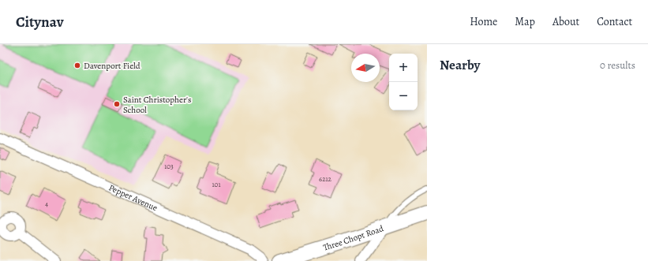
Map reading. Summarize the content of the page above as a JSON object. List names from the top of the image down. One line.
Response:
{"streets":{"main road":["Three Chopt Road"],"street":["Pepper Avenue"]},"places":["Davenport Field","Saint Christopher's School"],"house_numbers":["103","6212","101","4"],"north":"left","page":{"header":"Citynav","nav":["Home","Map","About","Contact"],"heading":["Nearby","0 results"],"map_buttons":["+","−"]}}
